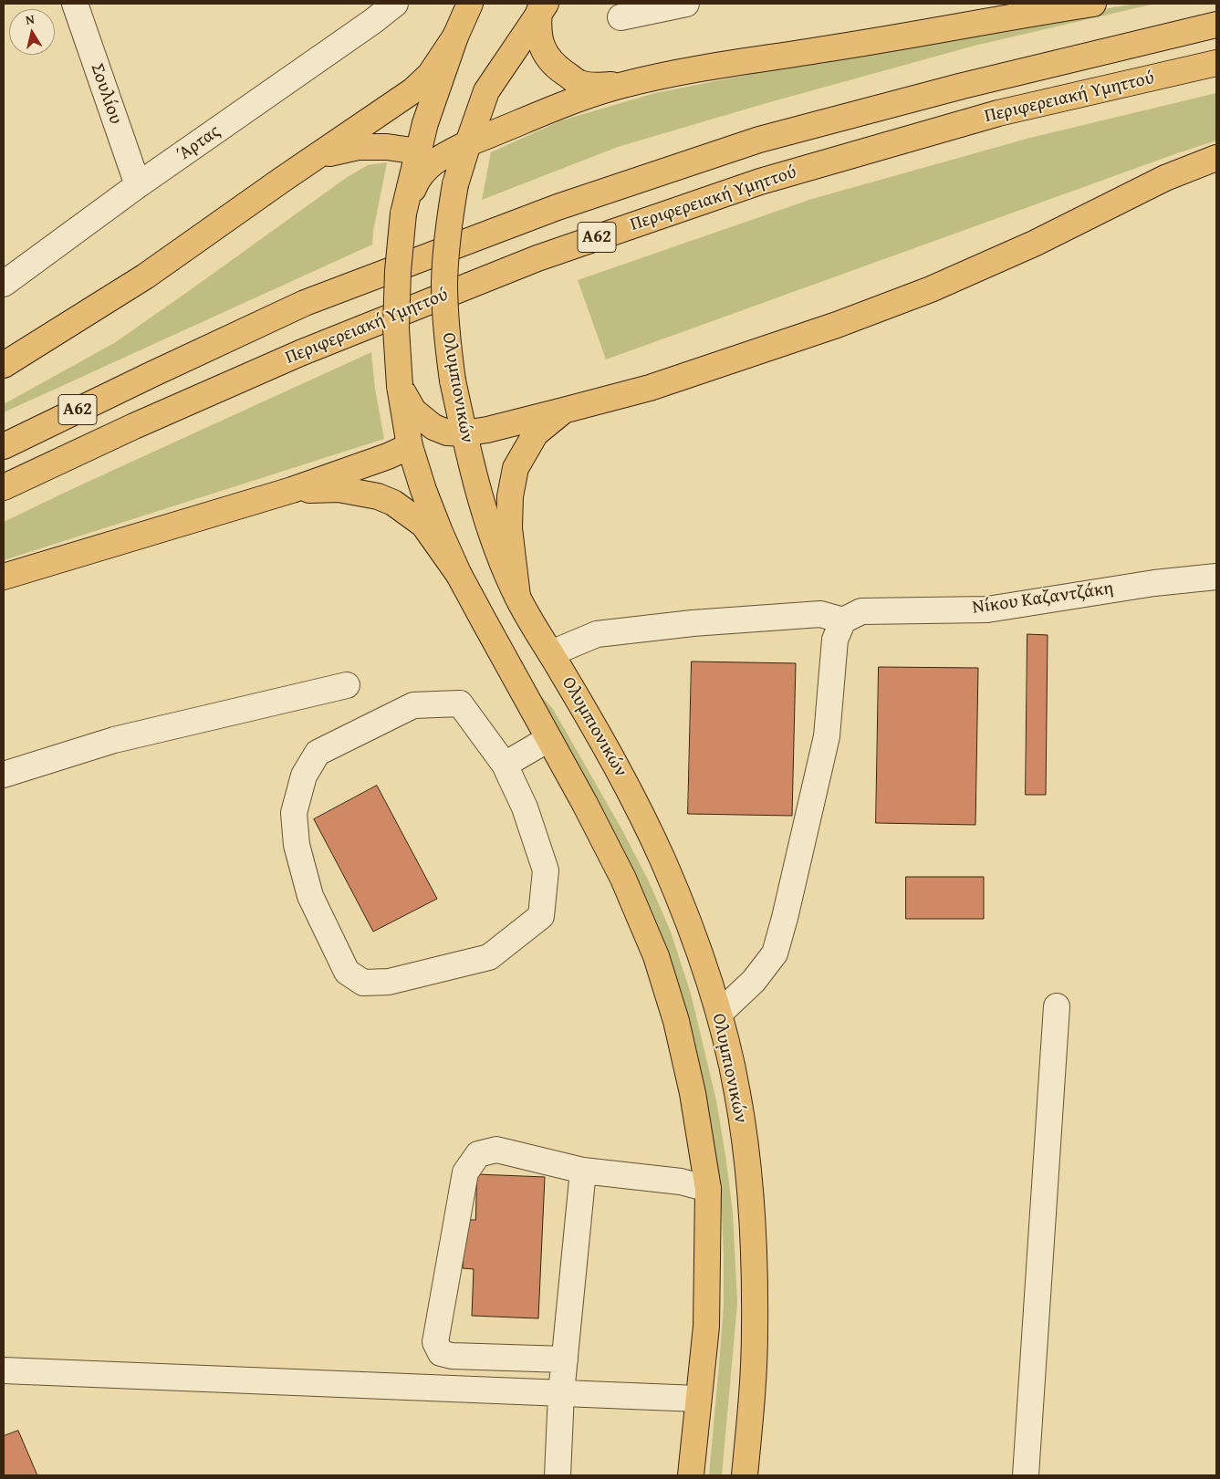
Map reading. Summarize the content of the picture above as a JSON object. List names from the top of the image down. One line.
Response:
{"streets":{"main road":["Περιφερειακή Υμηττού","Α62","Ολυμπιονικών"],"street":["Σουλίου","Άρτας","Νίκου Καζαντζάκη"]},"crossings":[["Σουλίου","Άρτας"]],"north":"top"}
